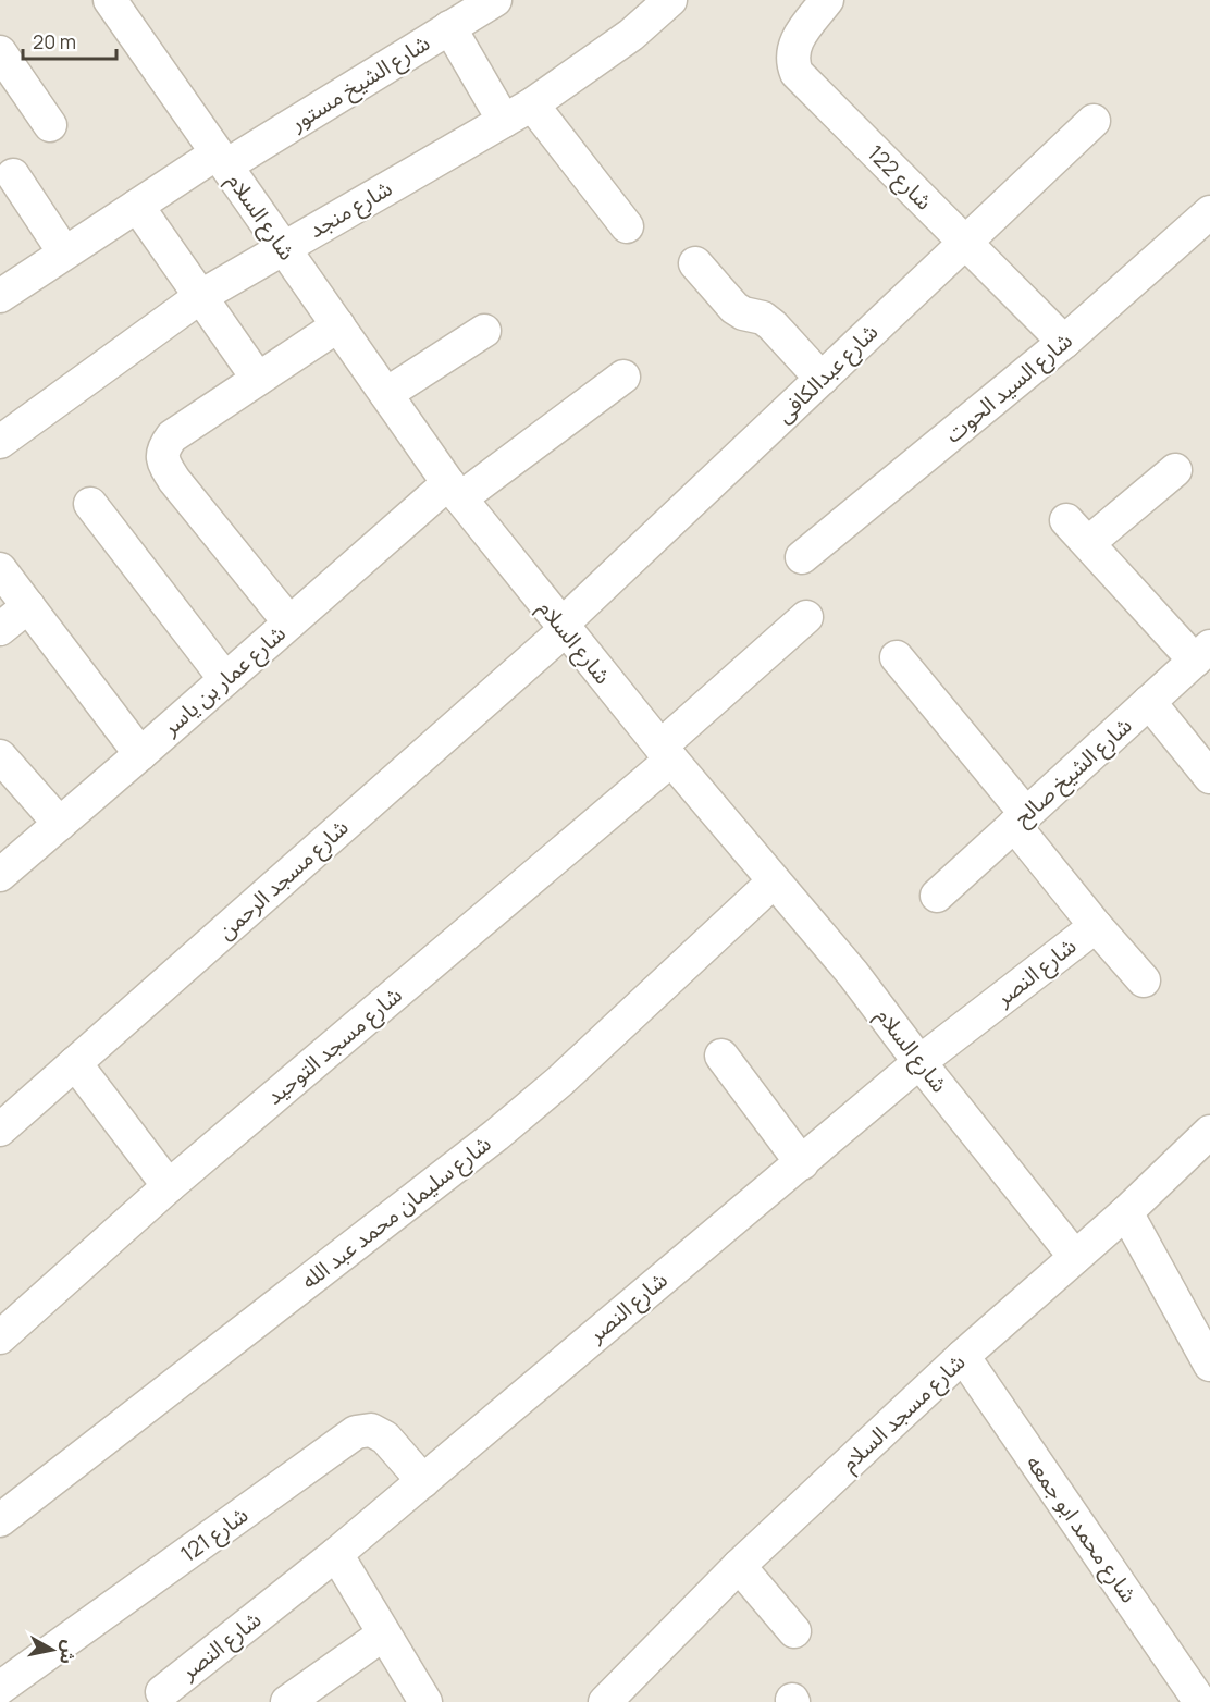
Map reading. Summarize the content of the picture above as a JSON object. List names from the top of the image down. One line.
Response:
{"streets":{"street":["شارع الشيخ مستور","شارع 122","شارع منجد","شارع السلام","شارع عبدالكافى","شارع السيد الحوت","شارع عمار بن ياسر","شارع الشيخ صالح","شارع مسجد الرحمن","شارع النصر","شارع مسجد التوحيد","شارع سليمان محمد عبد الله","شارع مسجد السلام","شارع محمد ابو جمعه","شارع 121"]},"crossings":[["شارع الشيخ مستور","شارع السلام"],["شارع 122","شارع عبدالكافى"],["شارع 122","شارع السيد الحوت"],["شارع منجد","شارع السلام"],["شارع السلام","شارع عبدالكافى"],["شارع السلام","شارع عمار بن ياسر"],["شارع السلام","شارع مسجد الرحمن"],["شارع السلام","شارع النصر"],["شارع السلام","شارع مسجد التوحيد"],["شارع السلام","شارع سليمان محمد عبد الله"],["شارع السلام","شارع مسجد السلام"],["شارع عبدالكافى","شارع مسجد الرحمن"],["شارع النصر","شارع 121"],["شارع مسجد السلام","شارع محمد ابو جمعه"]],"scale_bar":"20 m","north":"right"}
